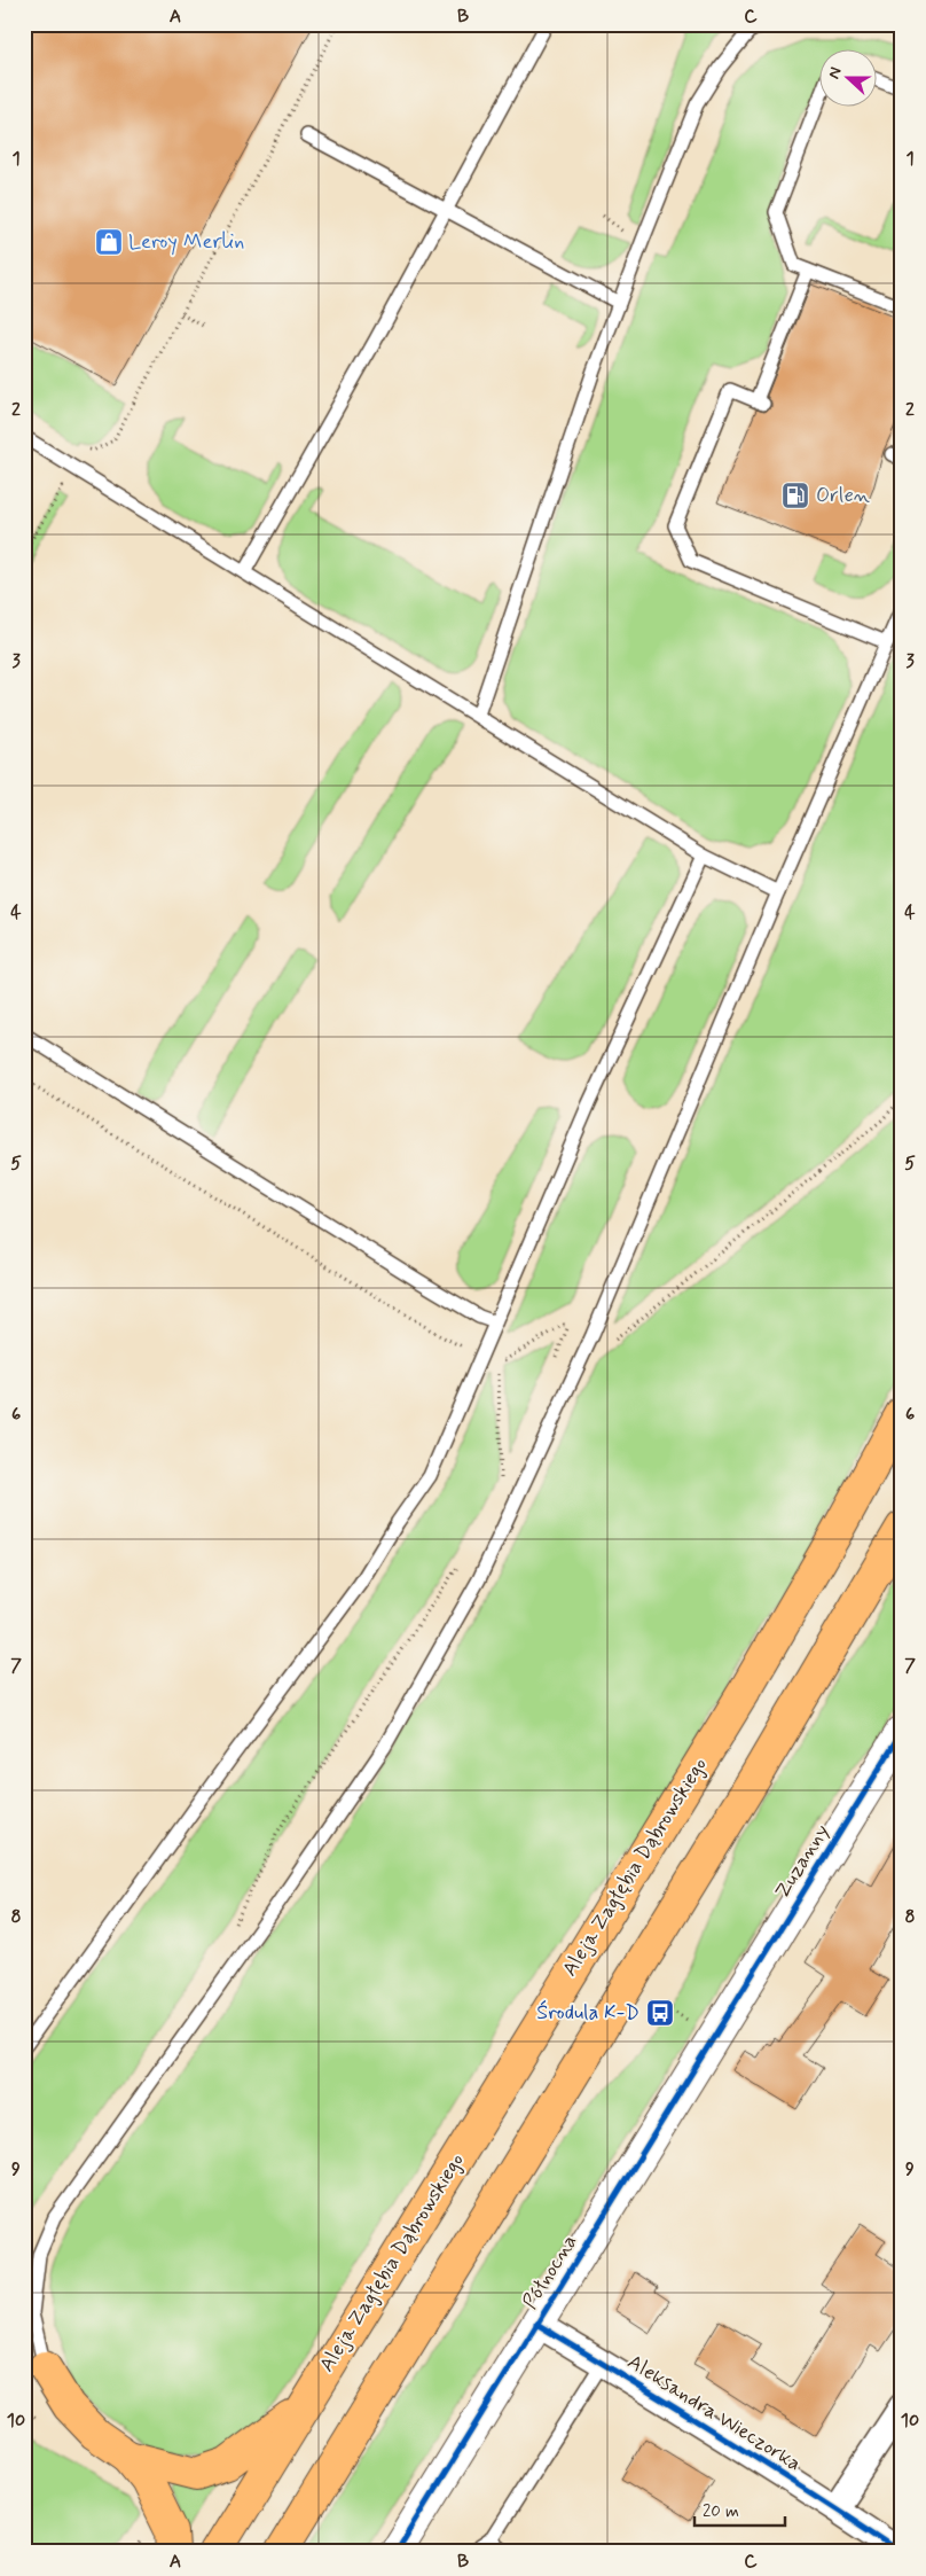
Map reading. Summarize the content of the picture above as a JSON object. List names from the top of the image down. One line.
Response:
{"streets":{"main road":["Aleja Zagłębia Dąbrowskiego"],"street":["Zuzanny","Północna","Aleksandra Wieczorka"]},"crossings":[["Zuzanny","Północna"],["Północna","Aleksandra Wieczorka"]],"places":{"shop":["Leroy Merlin"],"fuel station":["Orlen"],"bus stop":["Środula K-D"]},"scale_bar":"20 m","north":"left","grid":{"columns":["A","B","C"],"rows":["1","2","3","4","5","6","7","8","9","10"]}}
